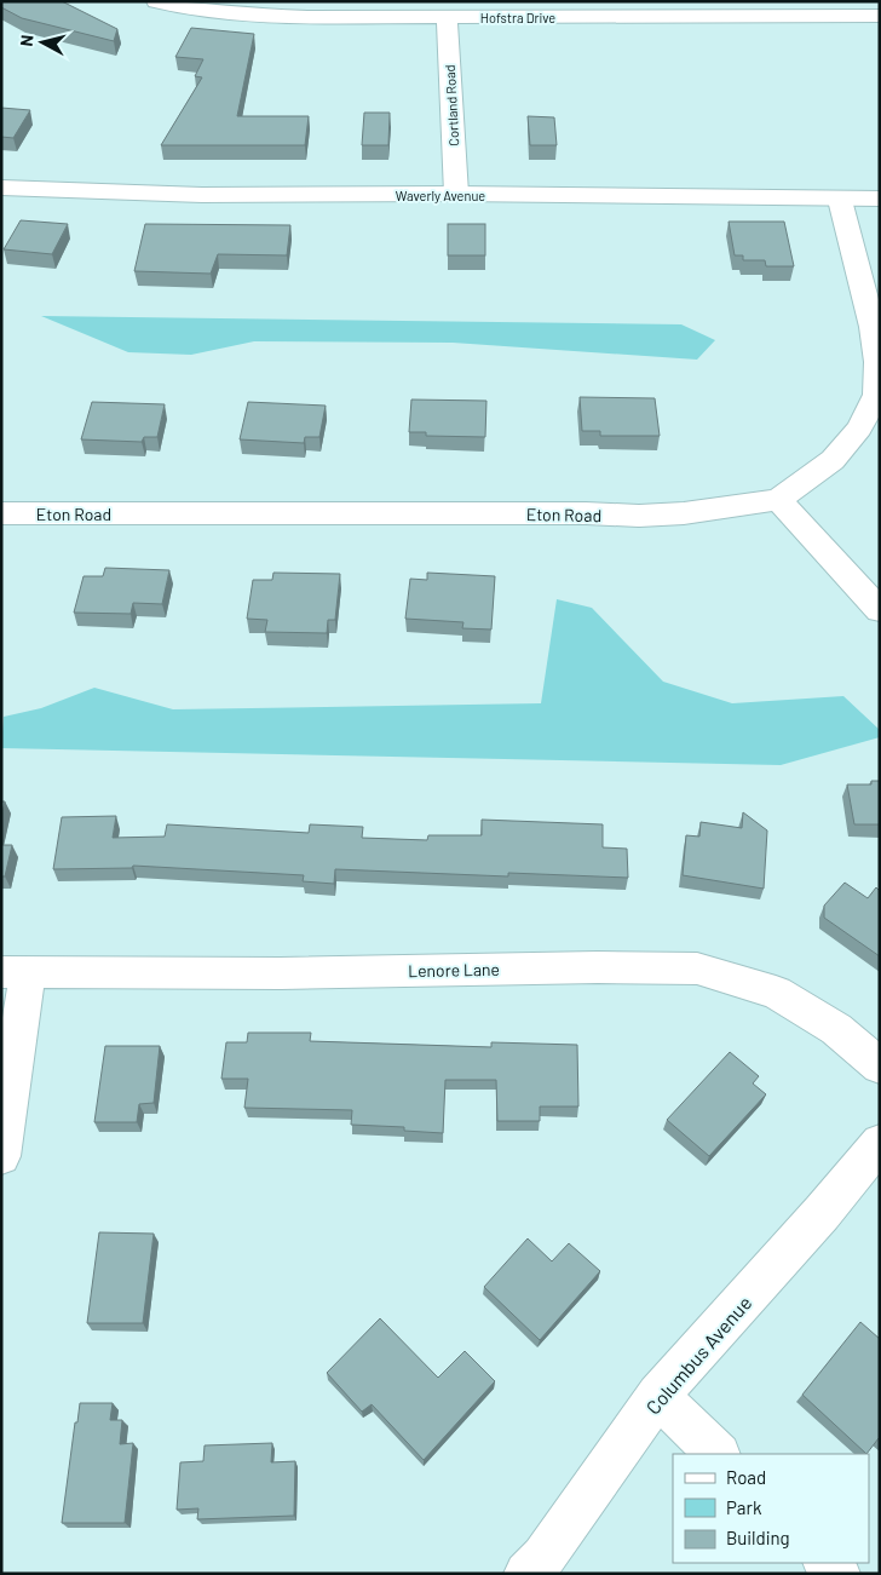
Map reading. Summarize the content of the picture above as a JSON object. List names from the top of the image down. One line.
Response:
{"streets":{"street":["Hofstra Drive","Cortland Road","Waverly Avenue","Eton Road","Lenore Lane","Columbus Avenue"]},"crossings":[["Hofstra Drive","Cortland Road"],["Cortland Road","Waverly Avenue"],["Waverly Avenue","Eton Road"]],"legend":["Road","Park","Building"],"north":"left"}
